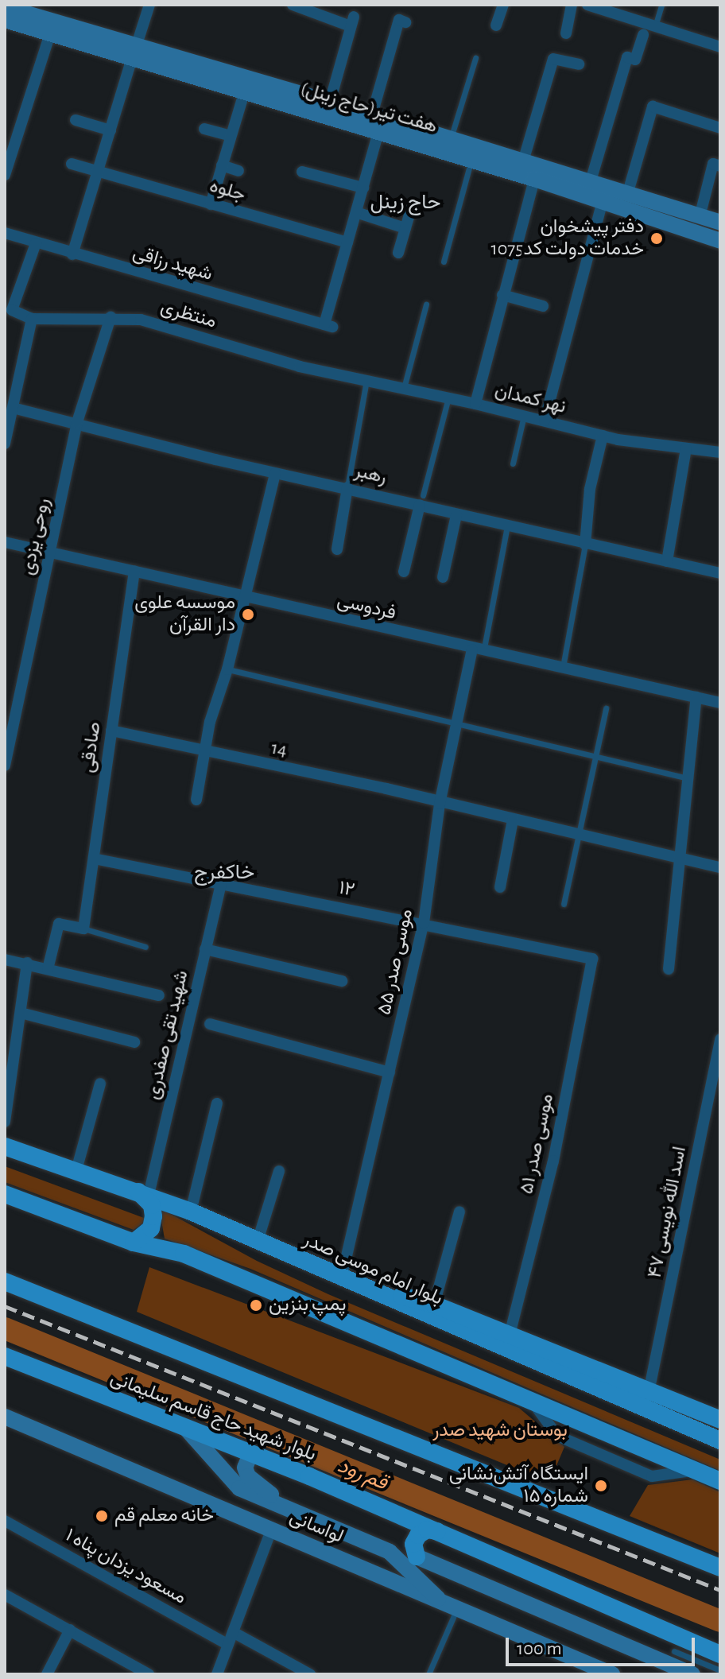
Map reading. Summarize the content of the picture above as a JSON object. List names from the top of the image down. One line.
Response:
{"streets":{"main road":["هفت تیر(حاج زینل)","بلوار امام موسی صدر","بلوار شهید حاج قاسم سلیمانی","لواسانی"],"street":["جلوه","شهید رزاقی","منتظری","نهر کمدان","رهبر","روحی یزدی","فردوسی","صادقی","14","۱۲","موسی صدر ۵۵","شهید تقی صفدری","موسی صدر ۵۱","۴۷ اسد الله نویسی","۱ مسعود یزدان پناه"]},"crossings":[["جلوه","شهید رزاقی"],["منتظری","نهر کمدان"],["منتظری","روحی یزدی"],["رهبر","روحی یزدی"],["روحی یزدی","فردوسی"],["فردوسی","صادقی"],["فردوسی","موسی صدر ۵۵"],["صادقی","14"],["صادقی","۱۲"],["14","موسی صدر ۵۵"],["۱۲","موسی صدر ۵۵"],["۱۲","شهید تقی صفدری"],["۱۲","موسی صدر ۵۱"],["موسی صدر ۵۵","بلوار امام موسی صدر"],["شهید تقی صفدری","بلوار امام موسی صدر"]],"districts":["حاج زینل","خاکفرج"],"water":["قم رود"],"parks":["بوستان شهید صدر"],"places":["دفتر پیشخوان خدمات دولت کد1075","موسسه علوی دار القرآن","پمپ بنزین","ایستگاه آتش‌نشانی شماره ۱۵","خانه معلم قم"],"scale_bar":"100 m"}
